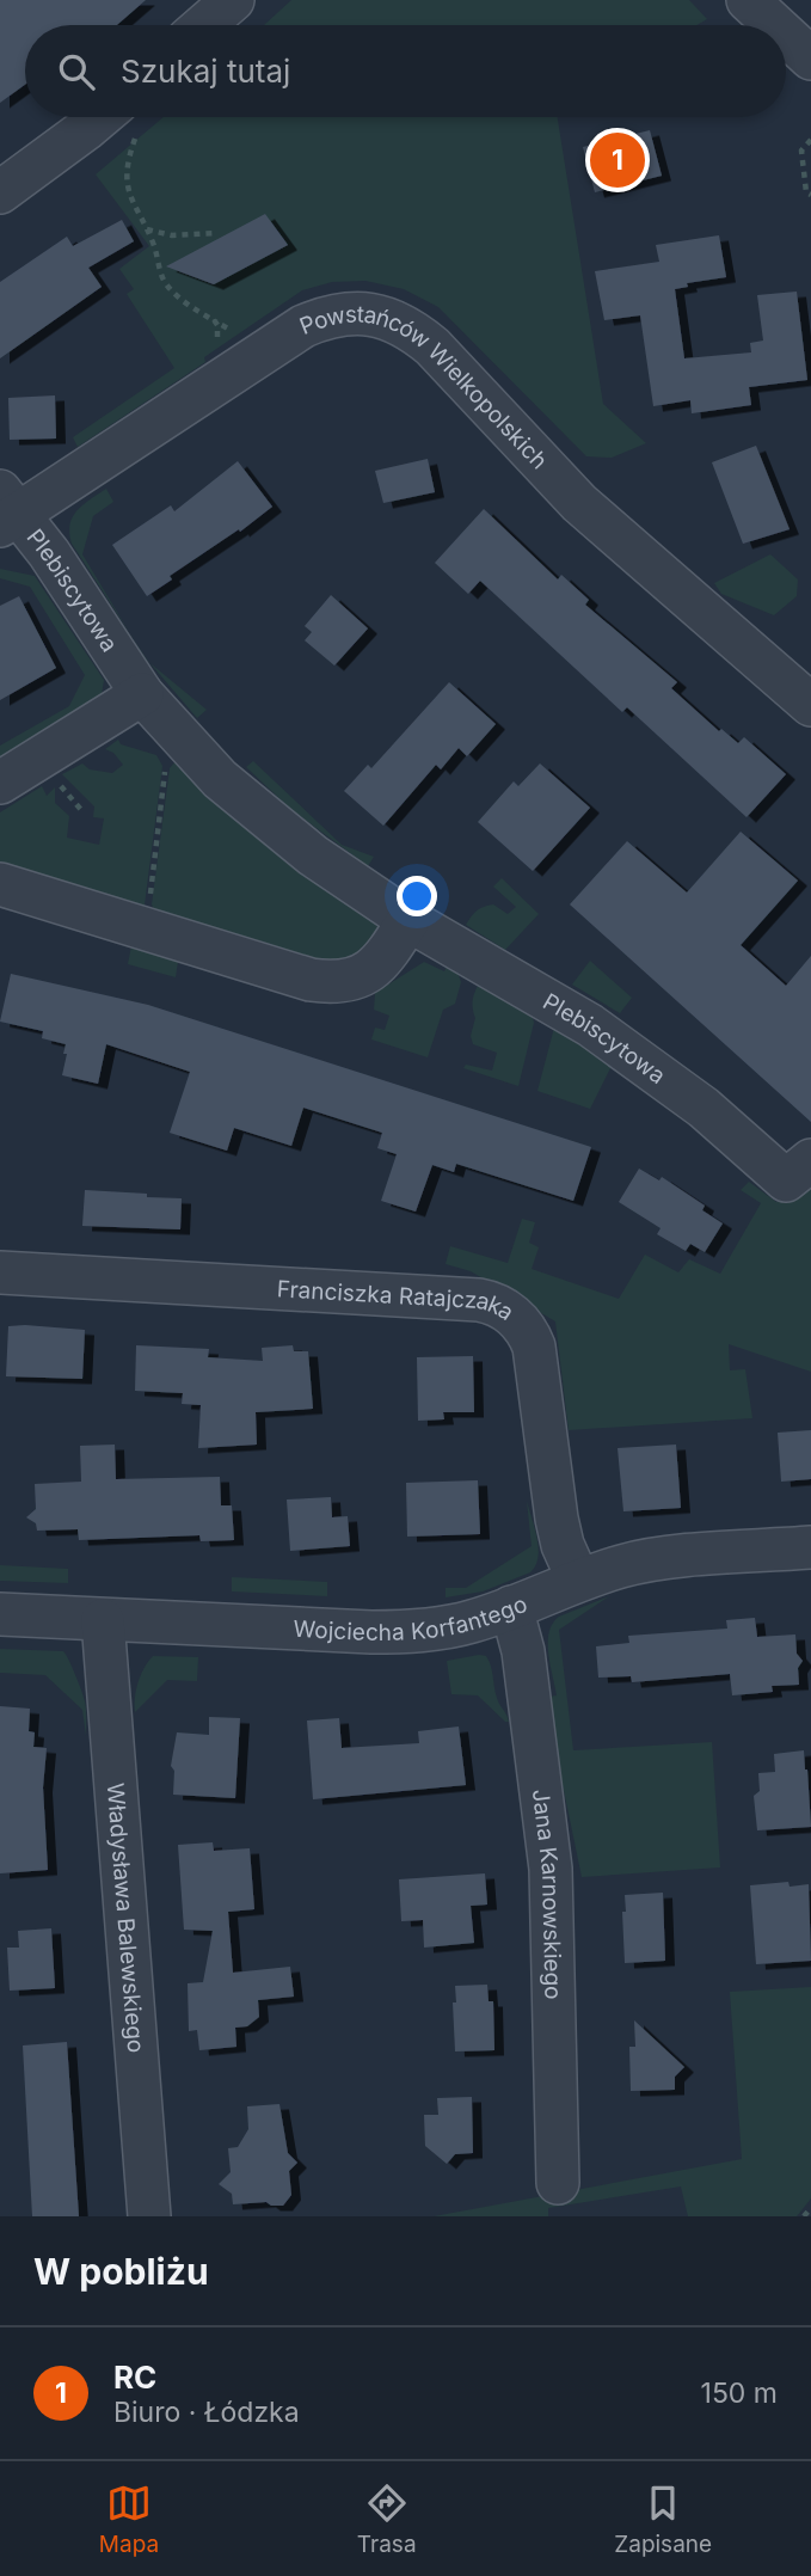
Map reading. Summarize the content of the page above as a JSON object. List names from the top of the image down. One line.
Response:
{"streets":{"street":["Powstańców Wielkopolskich","Plebiscytowa","Franciszka Ratajczaka","Wojciecha Korfantego","Jana Karnowskiego","Władysława Balewskiego"]},"crossings":[["Powstańców Wielkopolskich","Plebiscytowa"],["Franciszka Ratajczaka","Wojciecha Korfantego"],["Wojciecha Korfantego","Jana Karnowskiego"],["Wojciecha Korfantego","Władysława Balewskiego"]],"page":{"search":"Szukaj tutaj","pins":"1","heading":"W pobliżu","list":[{"mark":"1","name":"RC","note":"Biuro · Łódzka","value":"150 m"}],"nav":["Mapa","Trasa","Zapisane"]}}
